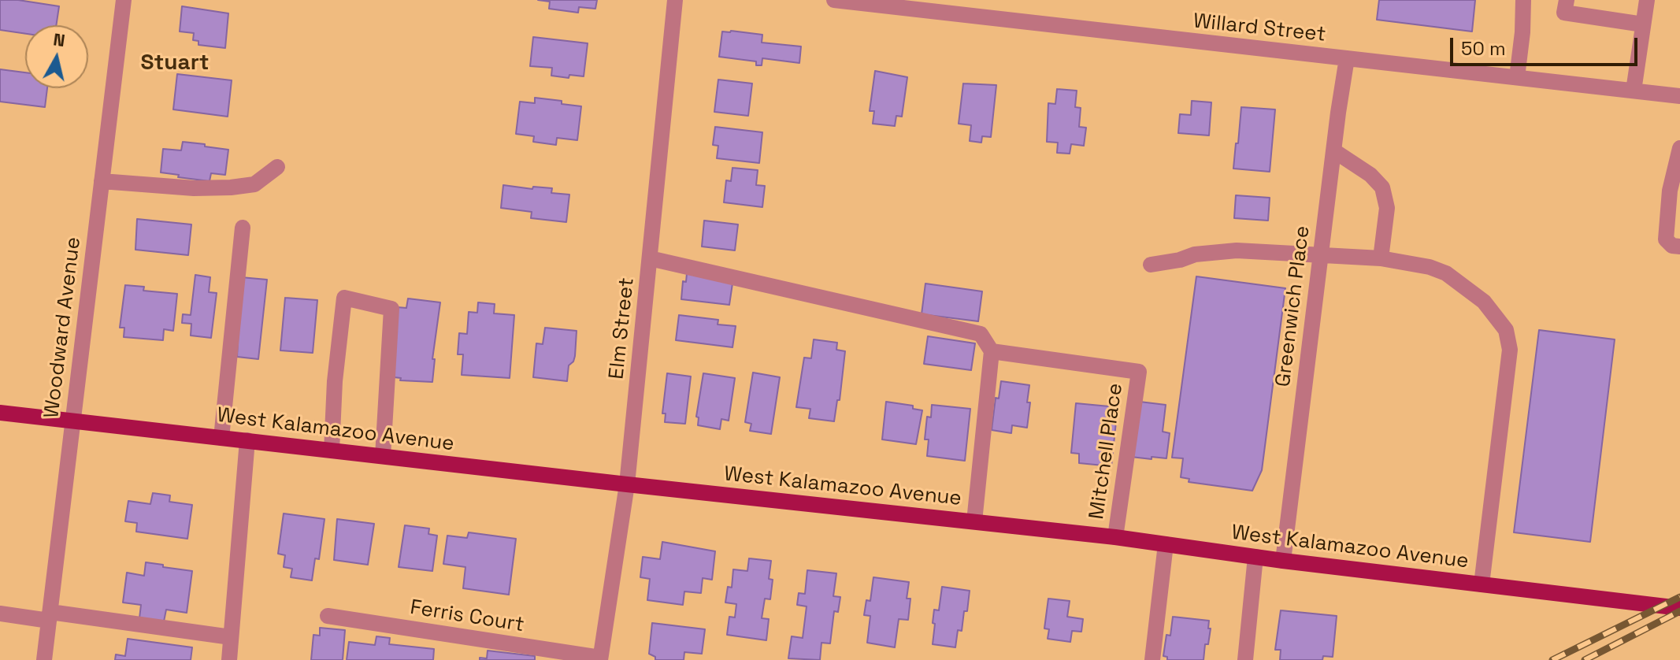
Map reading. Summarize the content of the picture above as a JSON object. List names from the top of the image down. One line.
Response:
{"streets":{"main road":["West Kalamazoo Avenue"],"street":["Willard Street","Greenwich Place","Woodward Avenue","Elm Street","Mitchell Place","Ferris Court"]},"crossings":[["Willard Street","Greenwich Place"],["Greenwich Place","West Kalamazoo Avenue"],["Woodward Avenue","West Kalamazoo Avenue"],["Elm Street","West Kalamazoo Avenue"],["Elm Street","Ferris Court"],["West Kalamazoo Avenue","Mitchell Place"]],"districts":["Stuart"],"scale_bar":"50 m","north":"top"}
